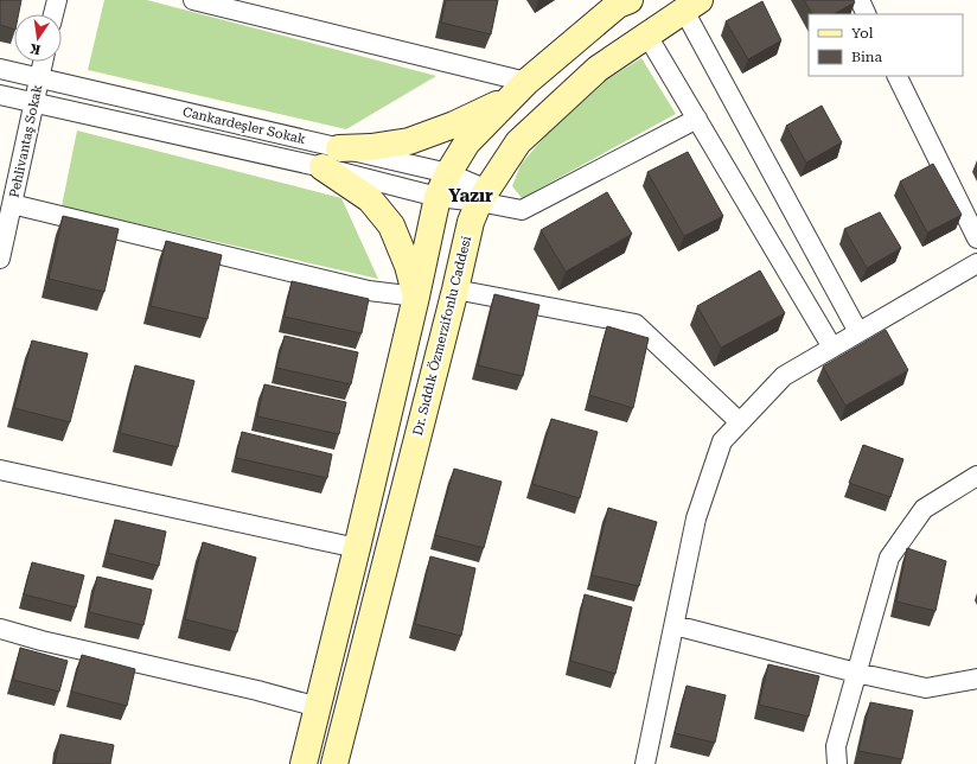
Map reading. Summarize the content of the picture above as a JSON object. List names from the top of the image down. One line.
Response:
{"streets":{"main road":["Dr. Sıddık Özmerzifonlu Caddesi"],"street":["Cankardeşler Sokak","Pehlivantaş Sokak"]},"crossings":[["Cankardeşler Sokak","Pehlivantaş Sokak"],["Cankardeşler Sokak","Dr. Sıddık Özmerzifonlu Caddesi"]],"districts":["Yazır"],"legend":["Yol","Bina"],"north":"bottom"}
